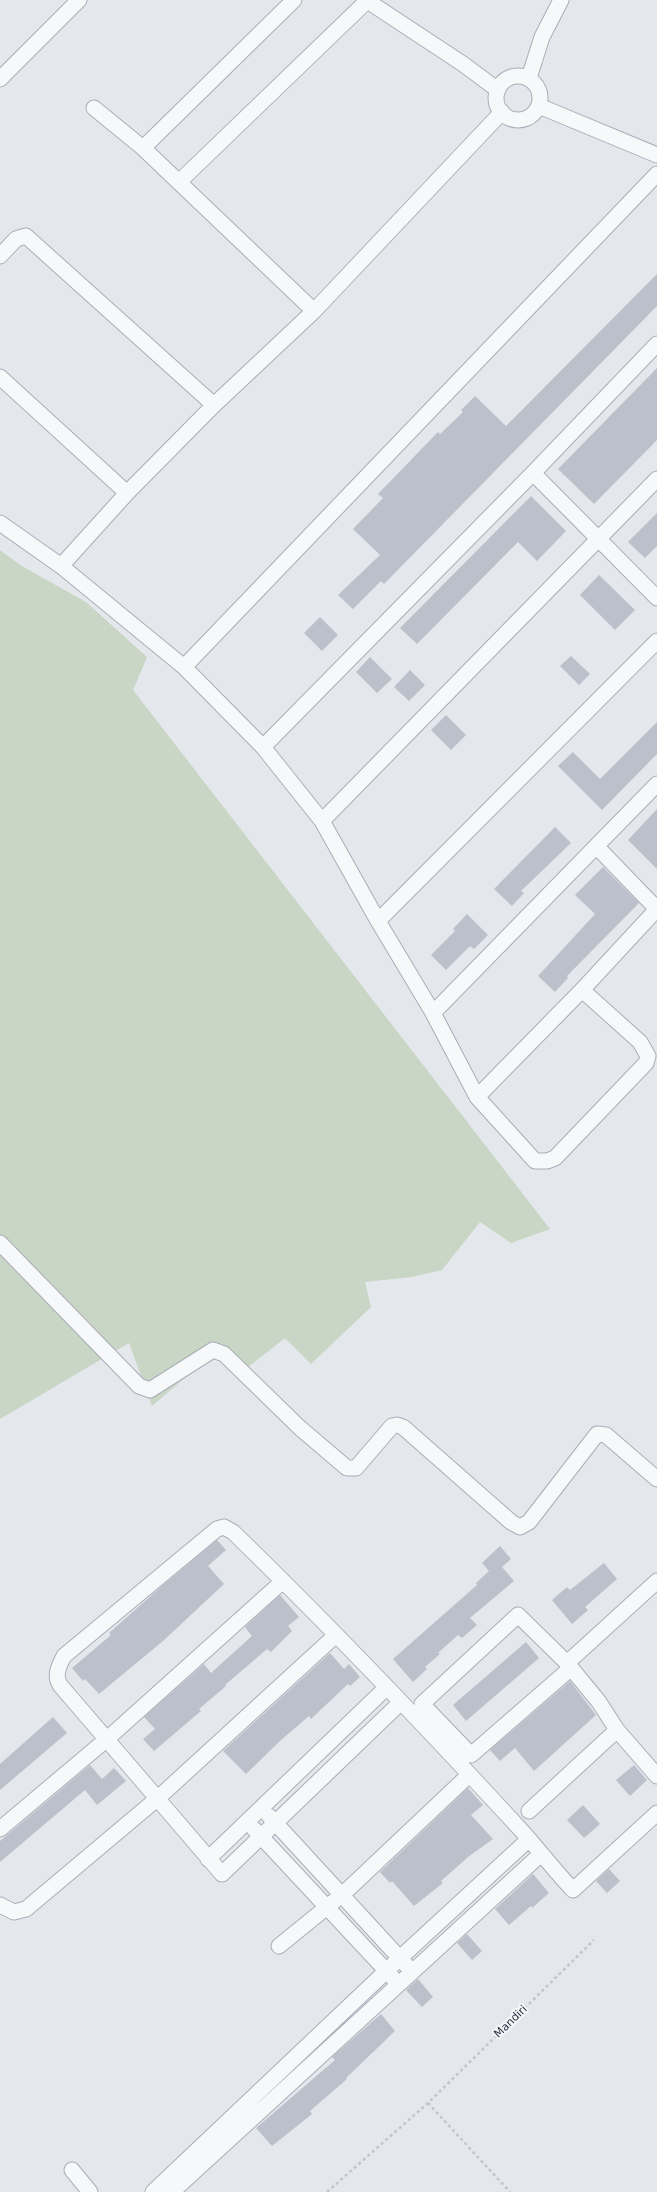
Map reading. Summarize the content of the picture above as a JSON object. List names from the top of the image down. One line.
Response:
{"streets":{"path":["Mandiri"]}}
